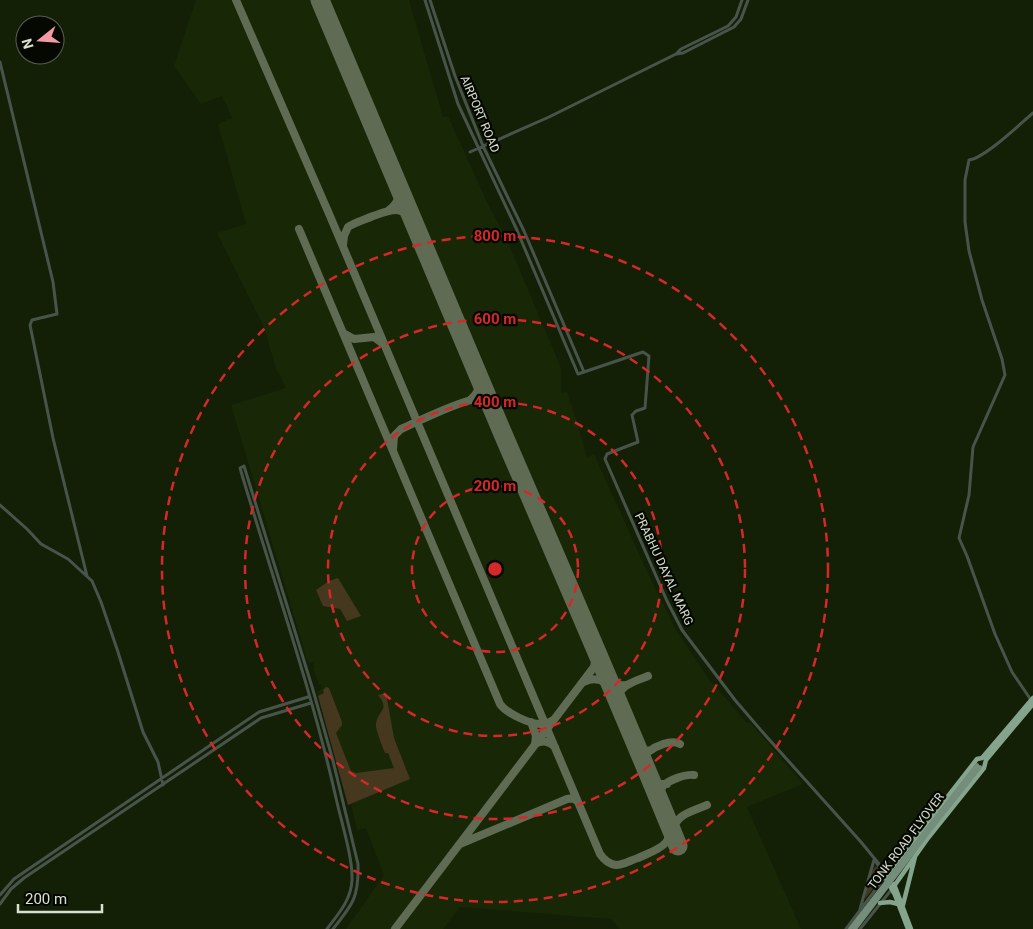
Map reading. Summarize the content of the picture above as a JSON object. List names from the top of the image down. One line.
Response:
{"streets":{"main road":["TONK ROAD FLYOVER"],"street":["AIRPORT ROAD","PRABHU DAYAL MARG"]},"crossings":[["AIRPORT ROAD","PRABHU DAYAL MARG"]],"scale_bar":"200 m","north":"left","rings":["800 m","600 m","400 m","200 m"]}
